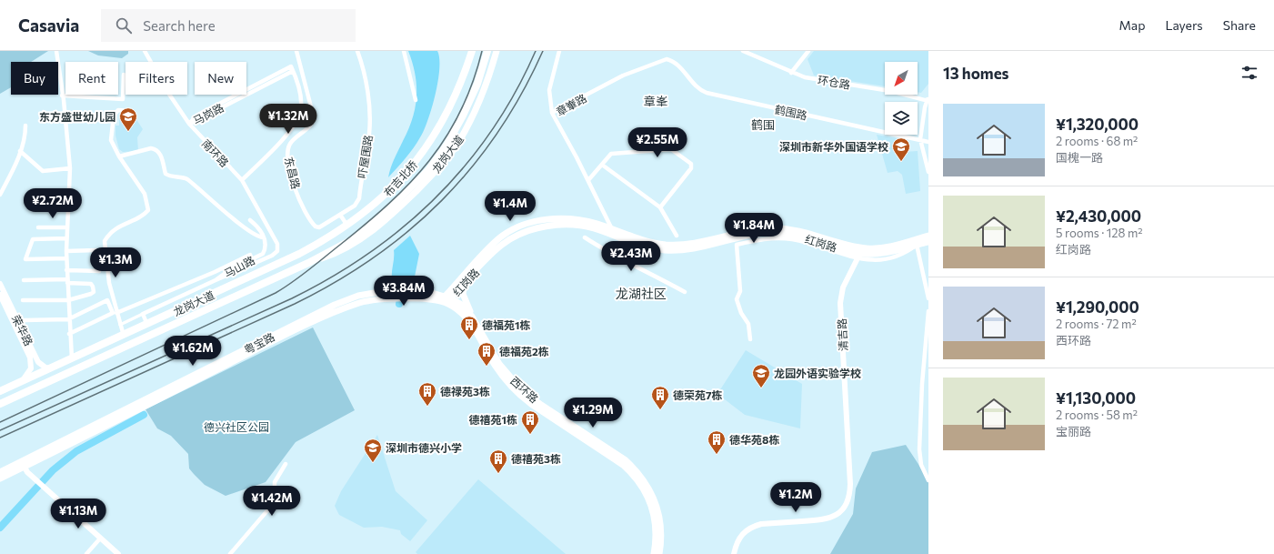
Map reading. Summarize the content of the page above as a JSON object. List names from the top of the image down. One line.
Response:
{"streets":{"highway":["龙岗大道","布吉北桥"],"main road":["红岗路","粤宝路","西环路"],"street":["环仓路","章輋路","鹤围路","马岗路","南环路","吓屋围路","东昌路","马山路","荣华路","清吉路"]},"crossings":[["章輋路","鹤围路"],["章輋路","红岗路"],["马岗路","南环路"],["南环路","马山路"],["龙岗大道","布吉北桥"],["龙岗大道","荣华路"],["吓屋围路","东昌路"],["红岗路","粤宝路"],["红岗路","西环路"],["粤宝路","西环路"]],"districts":["章峯","鹤围","龙湖社区"],"parks":["德兴社区公园"],"places":{"school or university":["东方盛世幼儿园","深圳市新华外国语学校","龙园外语实验学校","深圳市德兴小学"],"building":["德福苑1栋","德福苑2栋","德禄苑3栋","德荣苑7栋","德禧苑1栋","德华苑8栋","德禧苑3栋"]},"north":"bottom left","page":{"header":"Casavia","search":"Search here","nav":["Map","Layers","Share"],"heading":"13 homes","chip":["Buy","Rent","Filters","New"],"list":[{"name":"¥1,320,000","note":"2 rooms · 68 m² · 国槐一路"},{"name":"¥2,430,000","note":"5 rooms · 128 m² · 红岗路"},{"name":"¥1,290,000","note":"2 rooms · 72 m² · 西环路"},{"name":"¥1,130,000","note":"2 rooms · 58 m² · 宝丽路"}],"price":["¥1.32M","¥2.55M","¥2.72M","¥1.4M","¥1.84M","¥2.43M","¥1.3M","¥3.84M","¥1.62M","¥1.29M","¥1.2M","¥1.42M","¥1.13M"]}}
